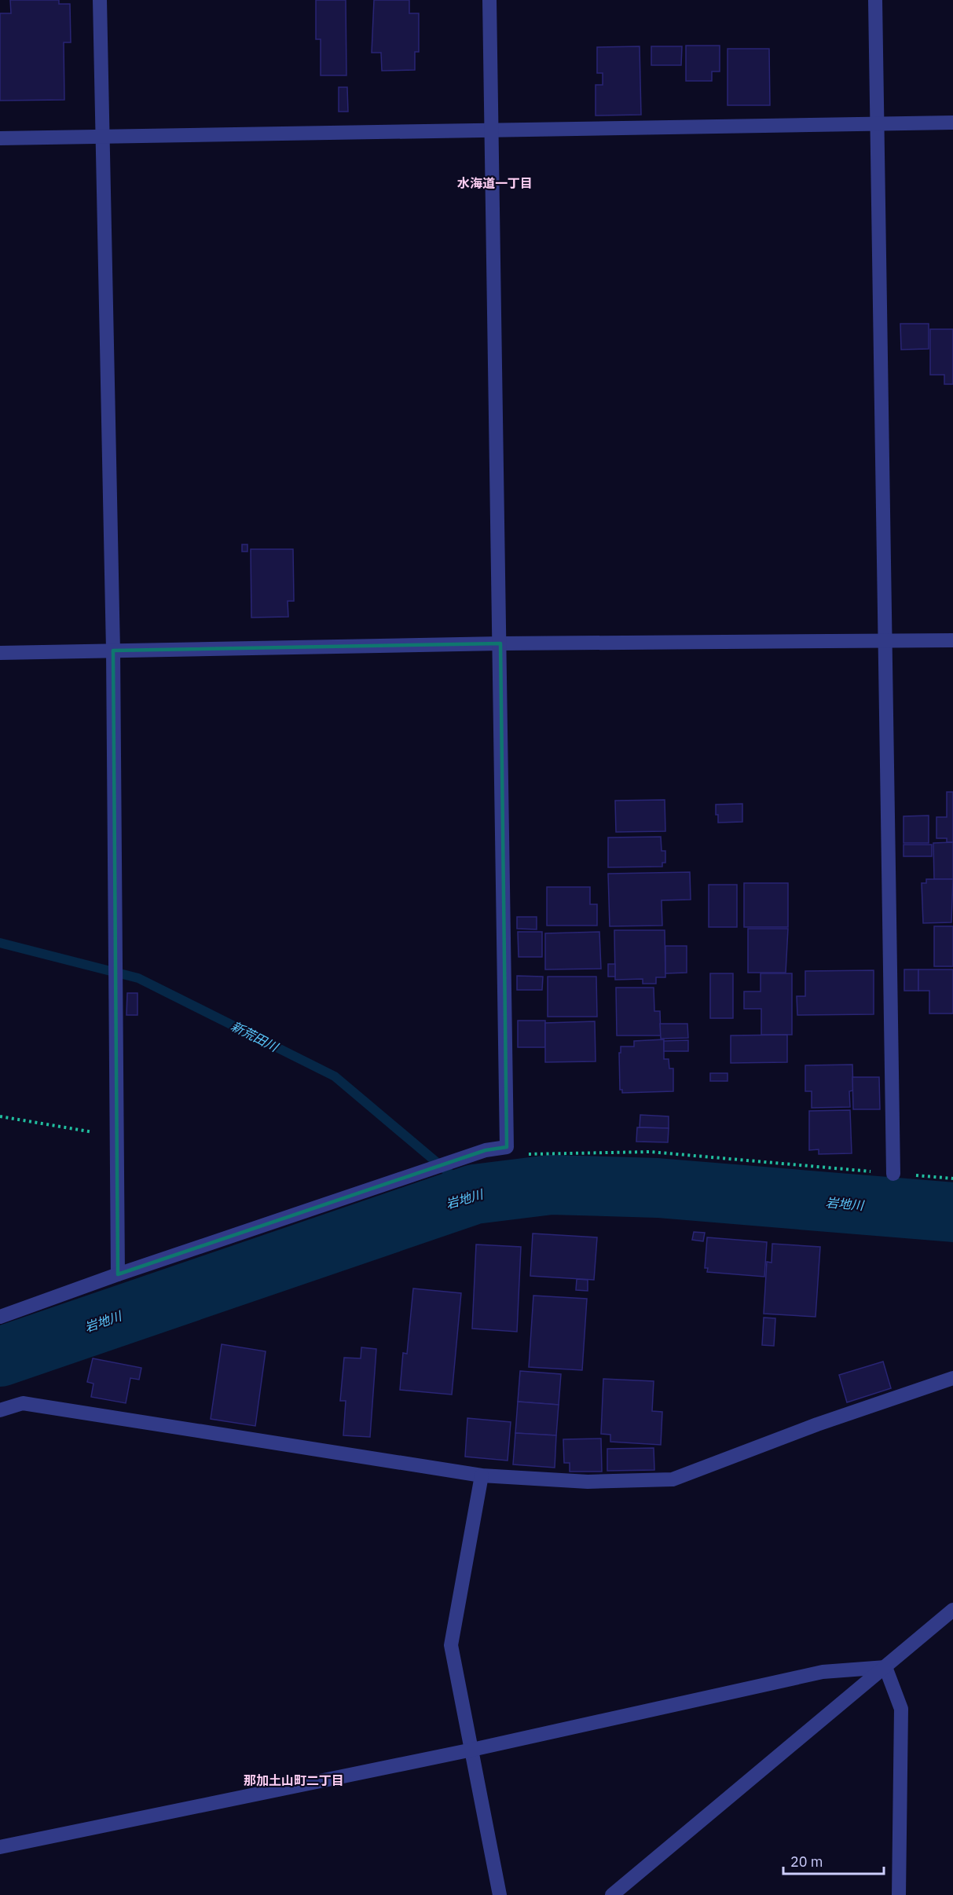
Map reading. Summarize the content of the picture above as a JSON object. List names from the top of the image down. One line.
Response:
{"districts":["水海道一丁目","那加土山町二丁目"],"water":["新荒田川","岩地川"],"scale_bar":"20 m"}
